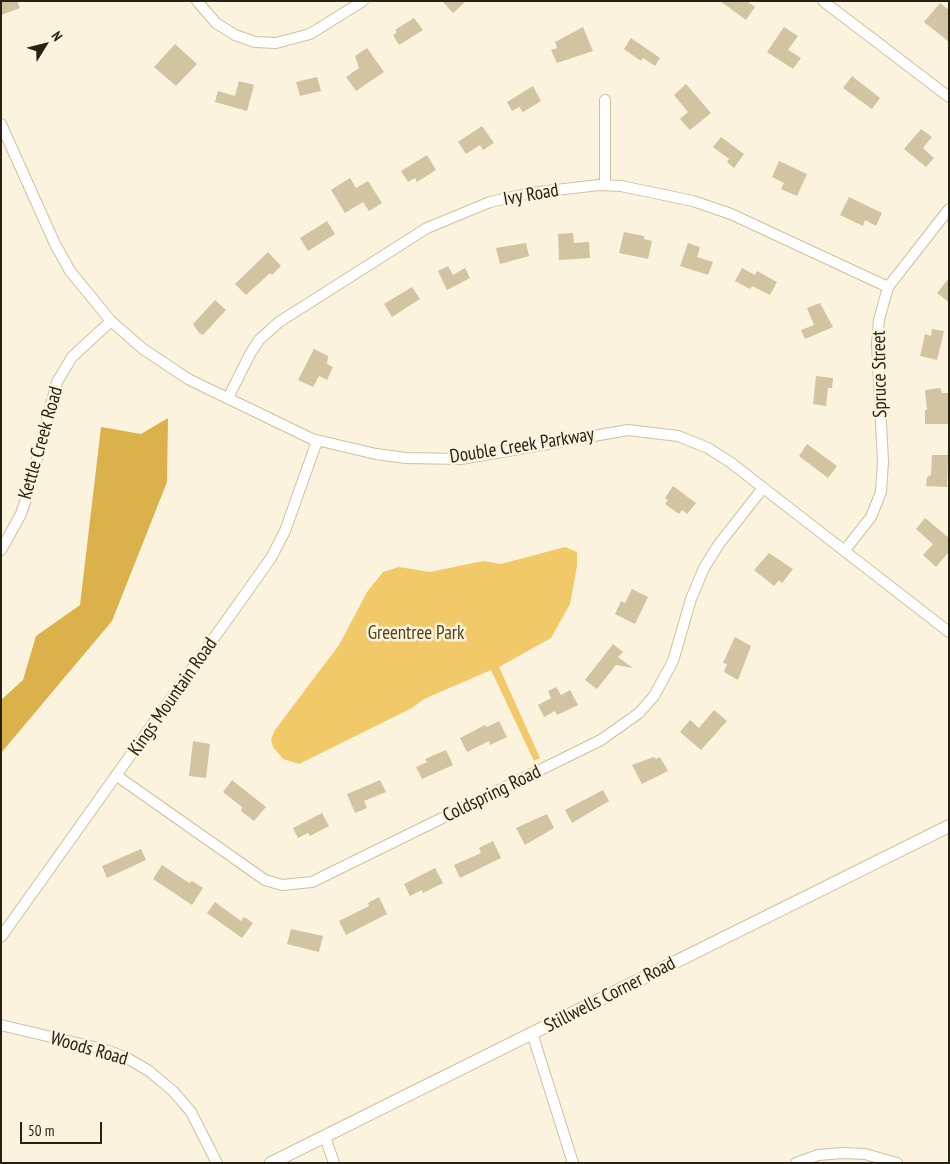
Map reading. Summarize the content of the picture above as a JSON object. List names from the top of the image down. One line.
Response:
{"streets":{"street":["Ivy Road","Spruce Street","Kettle Creek Road","Double Creek Parkway","Kings Mountain Road","Coldspring Road","Stillwells Corner Road","Woods Road"]},"crossings":[["Ivy Road","Spruce Street"],["Ivy Road","Double Creek Parkway"],["Spruce Street","Double Creek Parkway"],["Kettle Creek Road","Double Creek Parkway"],["Double Creek Parkway","Kings Mountain Road"],["Double Creek Parkway","Coldspring Road"],["Kings Mountain Road","Coldspring Road"]],"parks":["Greentree Park"],"scale_bar":"50 m","north":"top right"}
